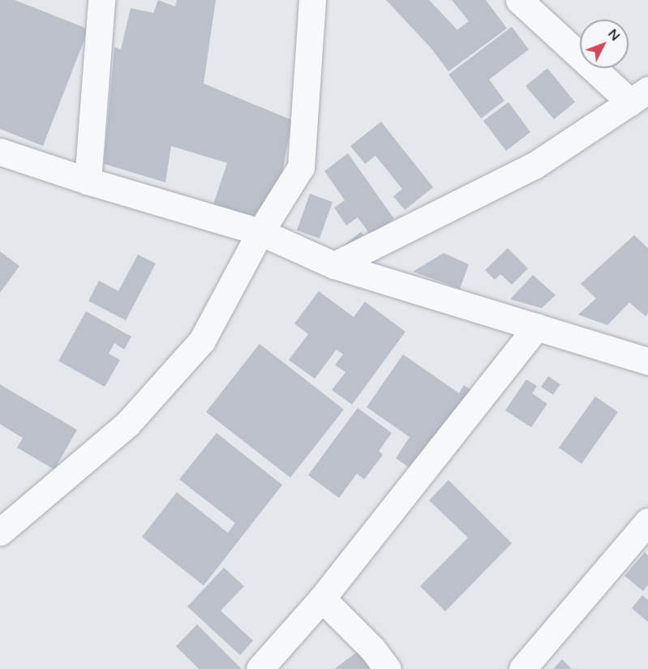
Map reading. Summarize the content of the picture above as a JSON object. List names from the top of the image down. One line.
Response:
{"north":"top right"}
